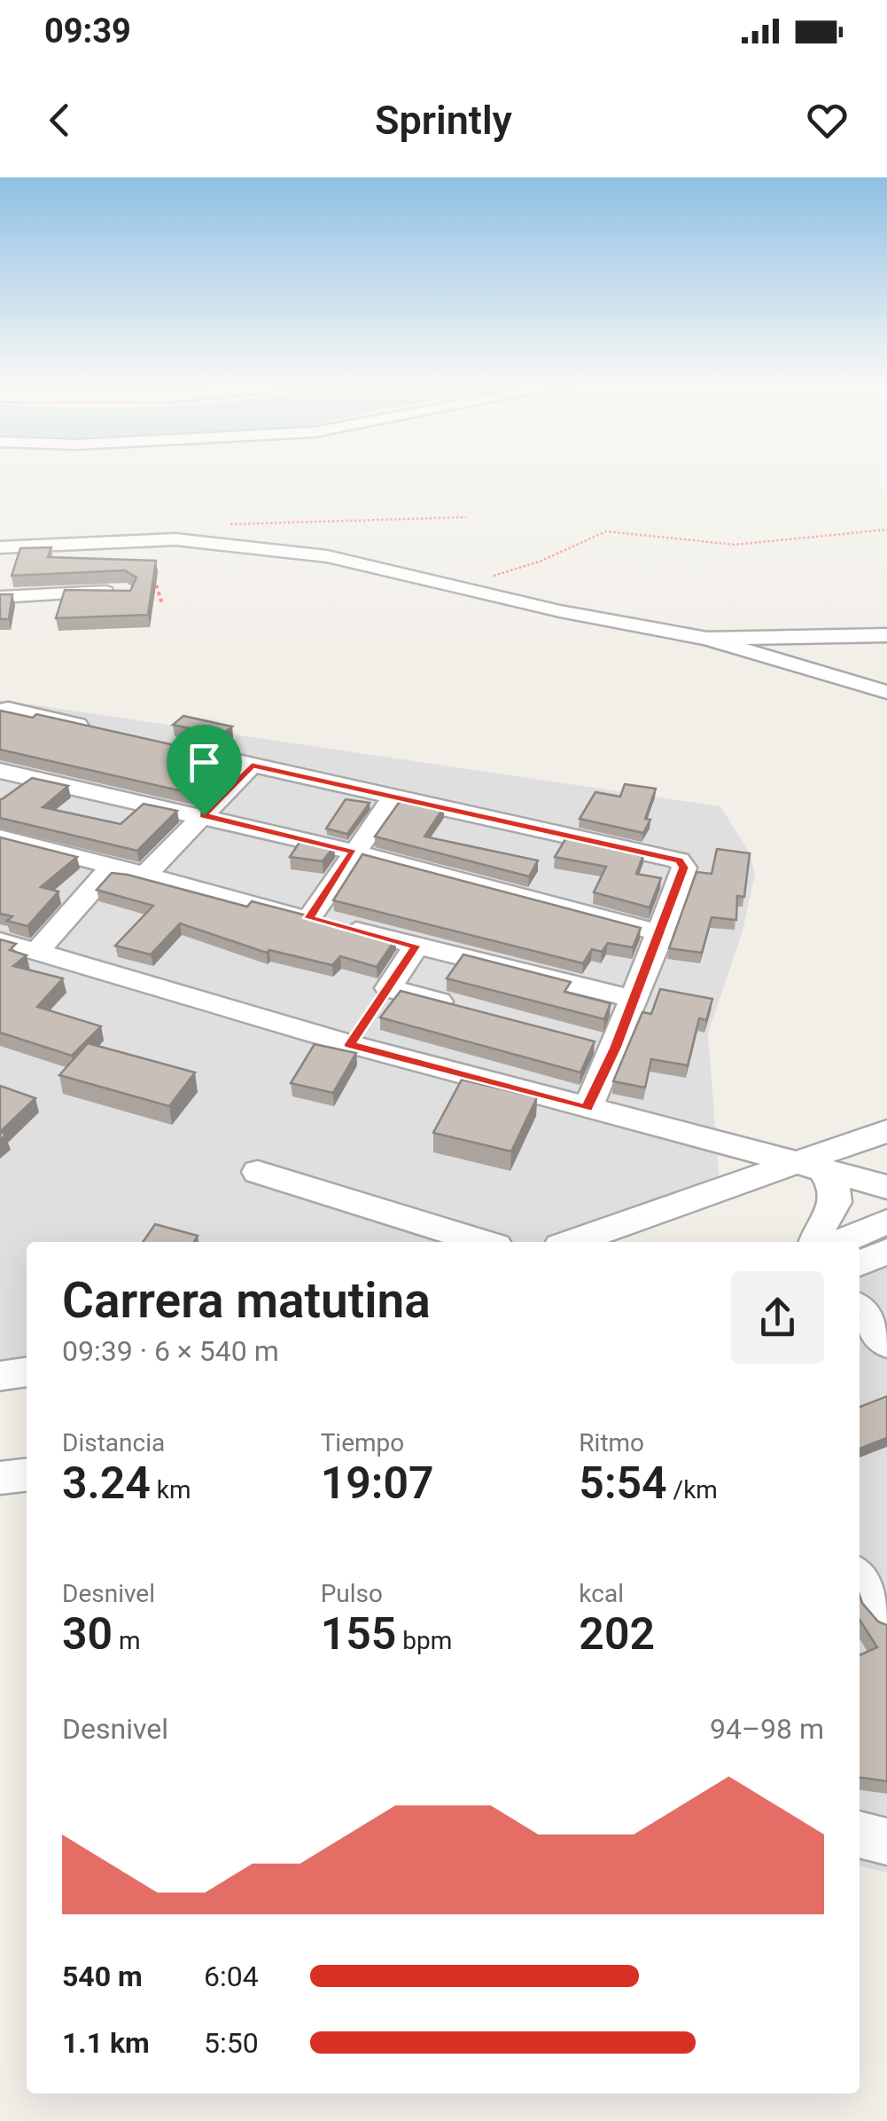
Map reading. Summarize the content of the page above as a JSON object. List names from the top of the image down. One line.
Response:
{"page":{"status":"09:39","header":"Sprintly","heading":["Carrera matutina","09:39 · 6 × 540 m"],"stats":[["Distancia","3.24 km"],["Tiempo","19:07"],["Ritmo","5:54 /km"],["Desnivel","30 m"],["Pulso","155 bpm"],["kcal","202"]],"chart":["Desnivel","94–98 m"],"list":[{"name":"540 m","note":"6:04"},{"name":"1.1 km","note":"5:50"}]}}
